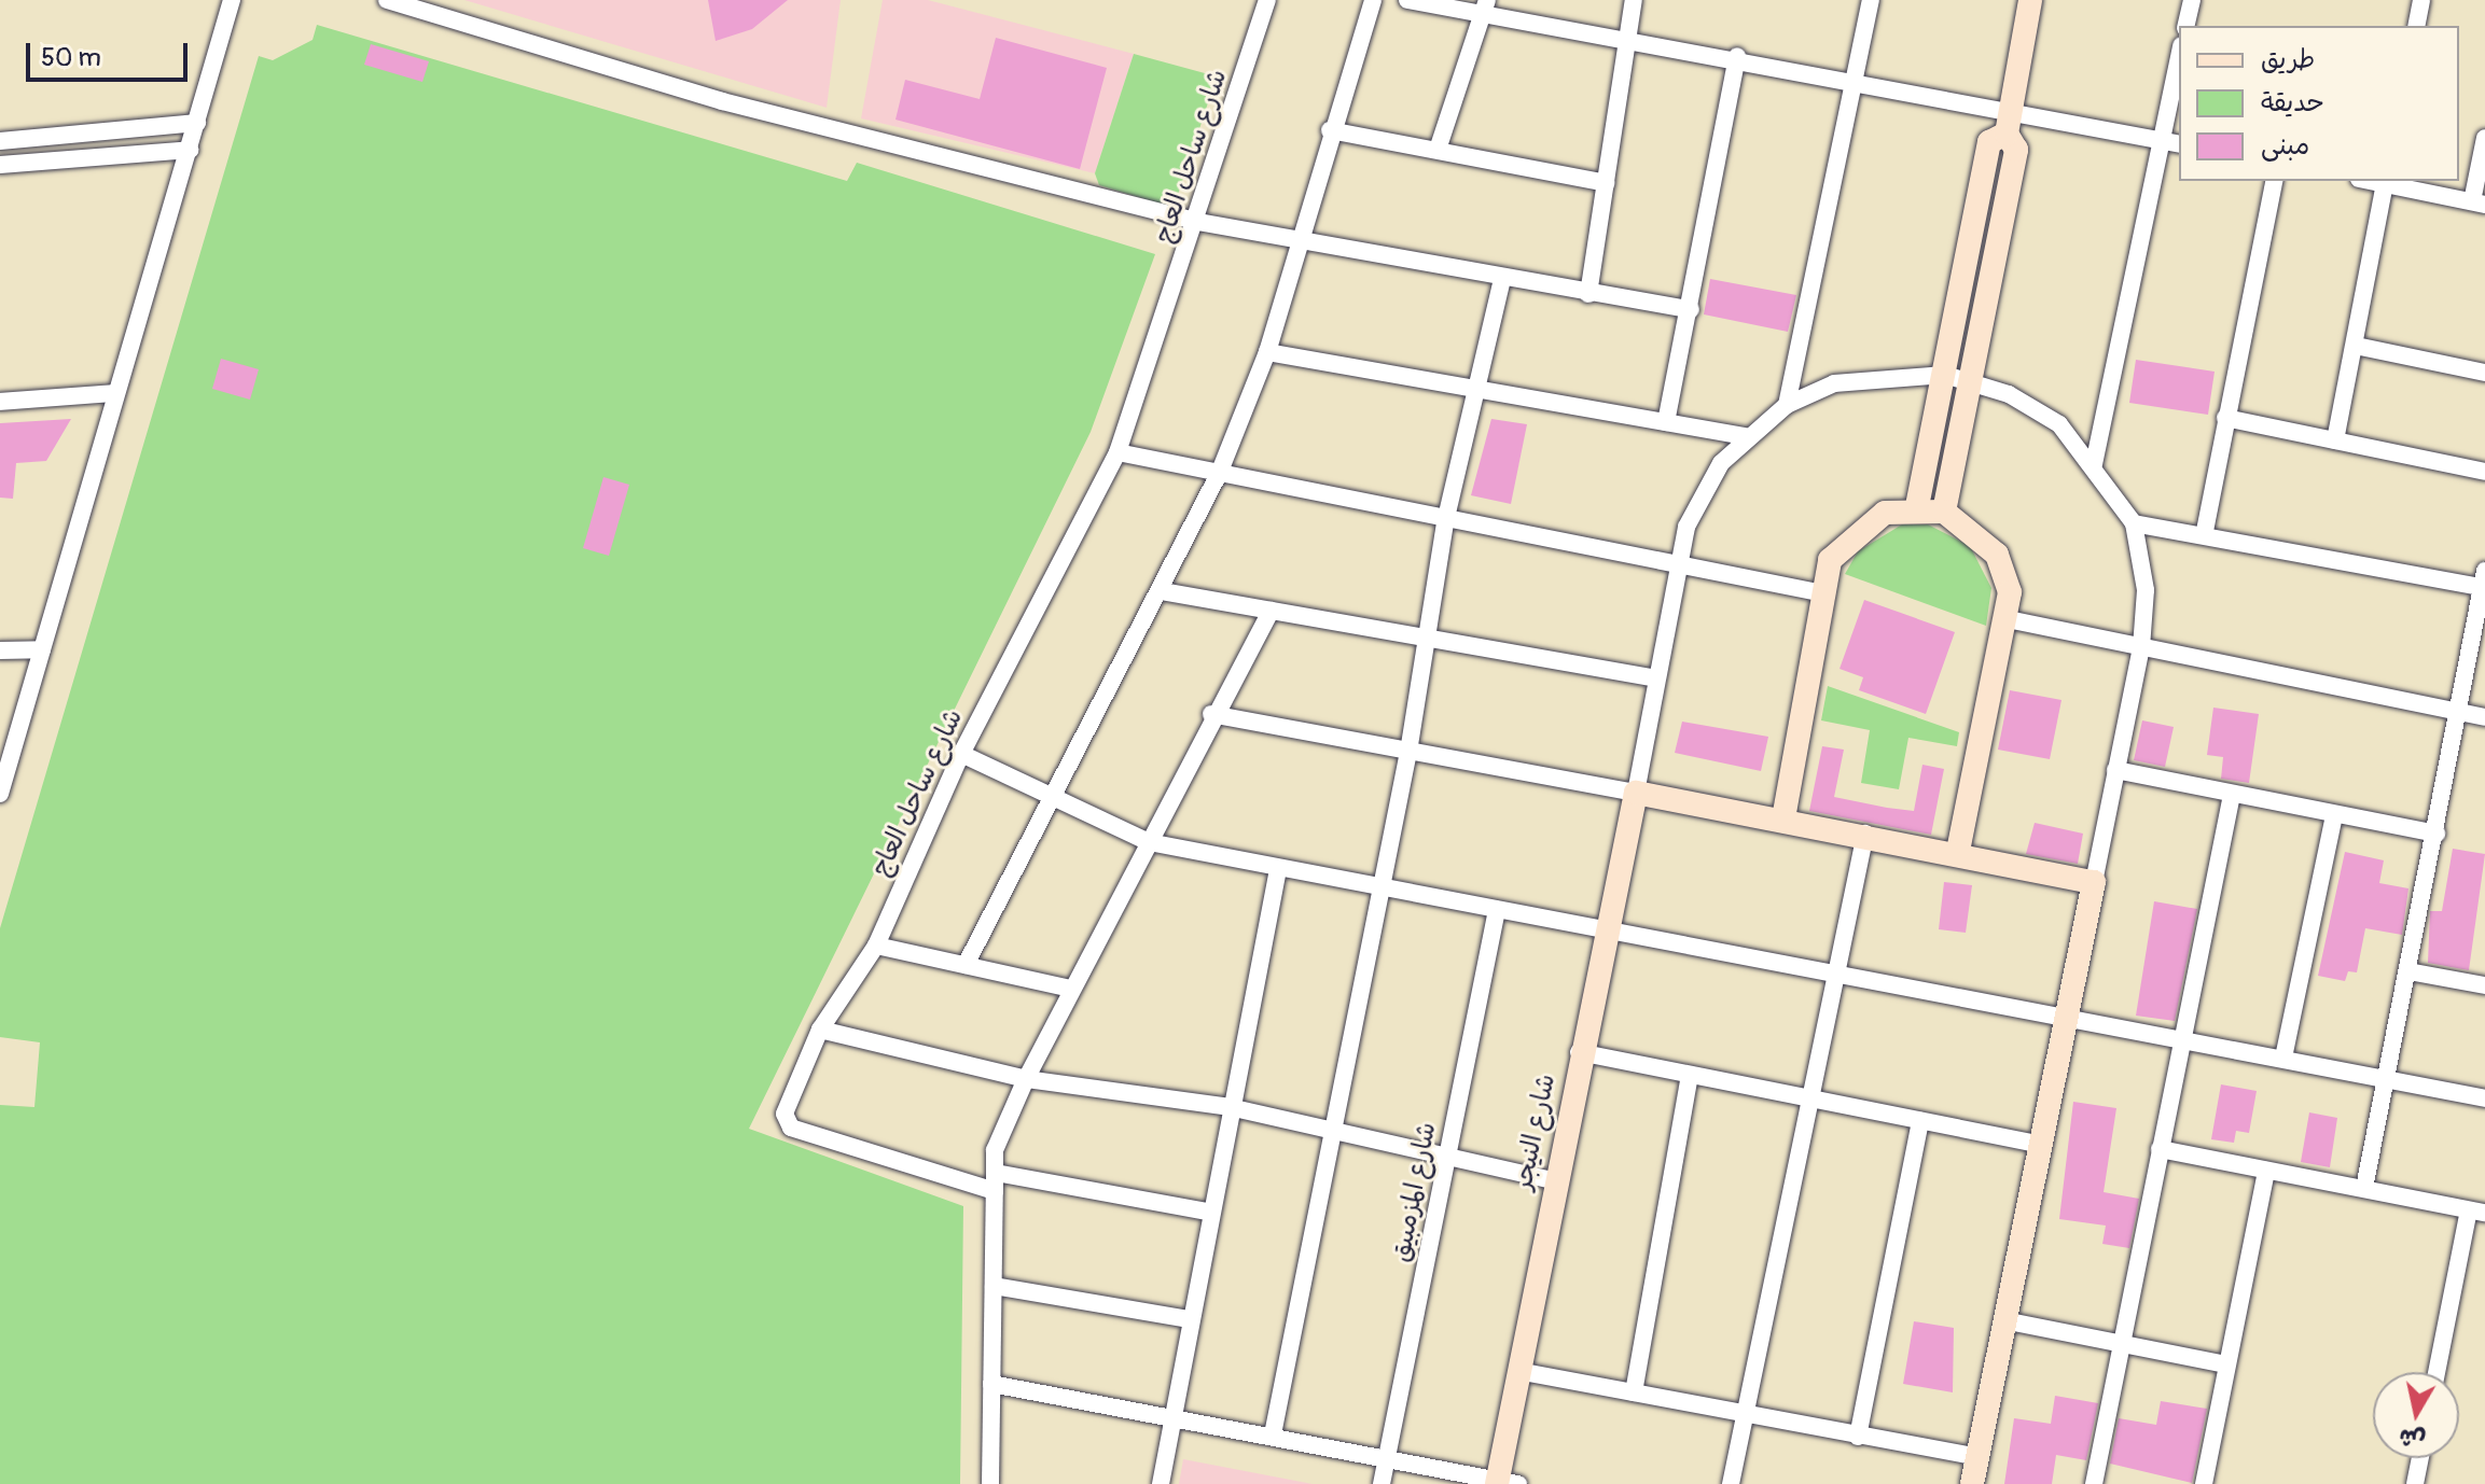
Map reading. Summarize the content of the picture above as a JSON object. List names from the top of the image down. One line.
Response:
{"streets":{"street":["شارع ساحل العاج","شارع النيجر","شارع المزمبيق"]},"legend":["طريق","حديقة","مبنى"],"scale_bar":"50 m","north":"bottom"}
